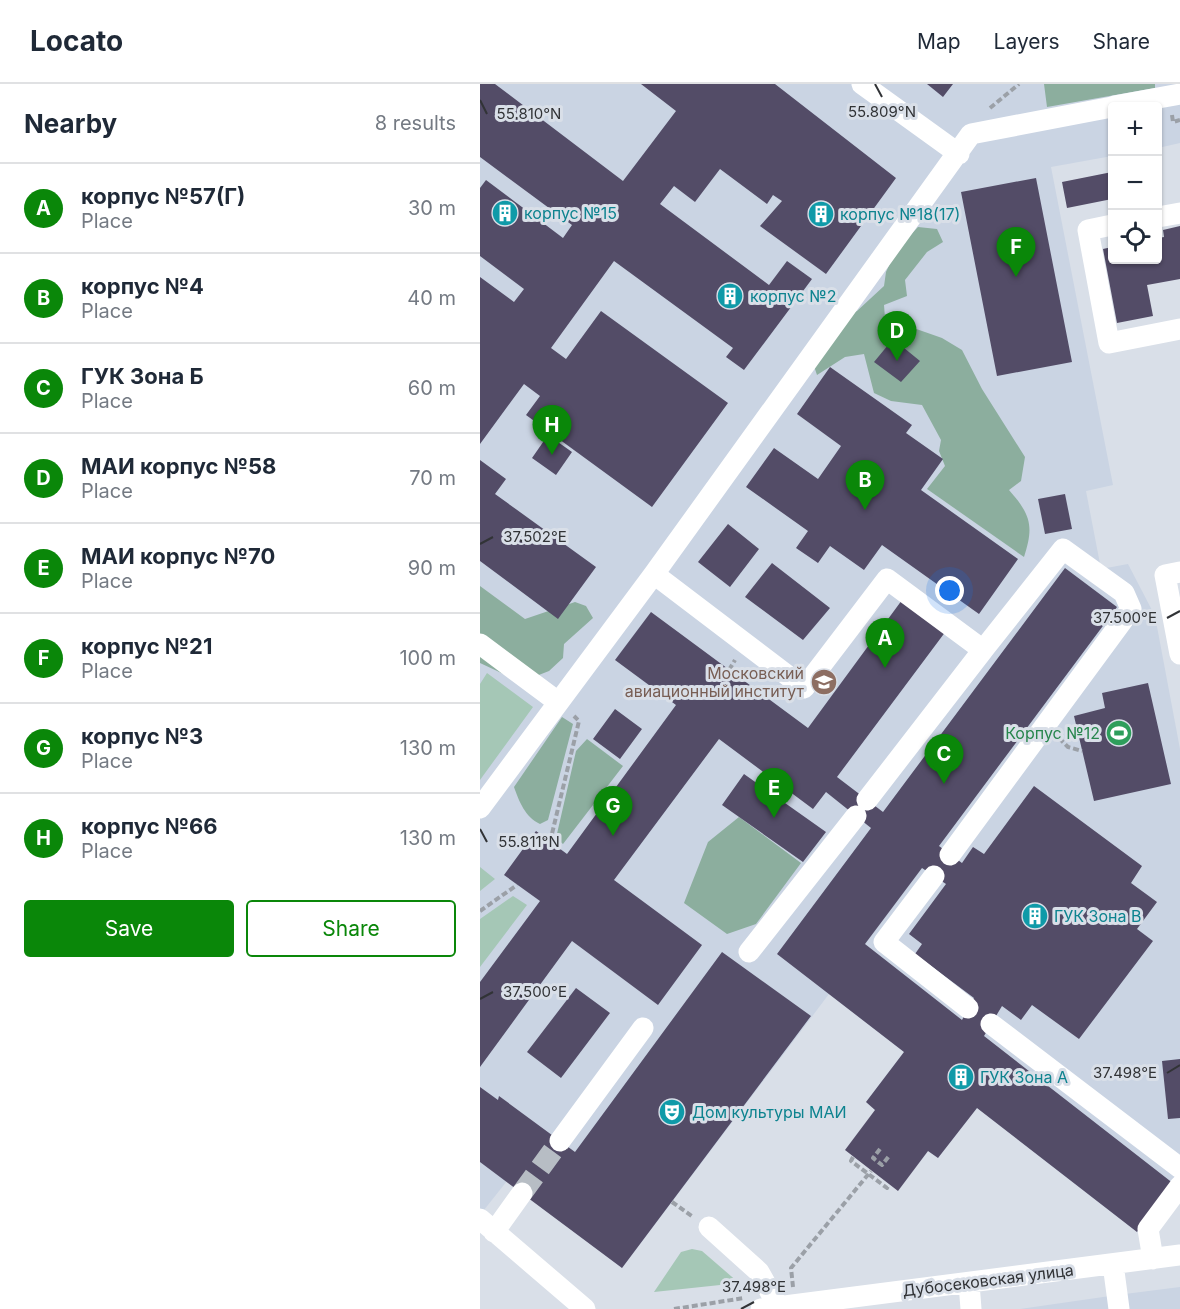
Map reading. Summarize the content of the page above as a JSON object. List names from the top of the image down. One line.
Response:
{"streets":{"street":["Дубосековская улица"]},"places":{"building":["корпус №15","корпус №18(17)","корпус №2","ГУК Зона В","ГУК Зона А"],"school or university":["Московский авиационный институт"],"sports":["Корпус №12"],"theatre":["Дом культуры МАИ"]},"page":{"header":"Locato","nav":["Map","Layers","Share"],"heading":["Nearby","8 results"],"map_buttons":["+","−"],"list":[{"mark":"A","name":"корпус №57(Г)","note":"Place","value":"30 m"},{"mark":"B","name":"корпус №4","note":"Place","value":"40 m"},{"mark":"C","name":"ГУК Зона Б","note":"Place","value":"60 m"},{"mark":"D","name":"МАИ корпус №58","note":"Place","value":"70 m"},{"mark":"E","name":"МАИ корпус №70","note":"Place","value":"90 m"},{"mark":"F","name":"корпус №21","note":"Place","value":"100 m"},{"mark":"G","name":"корпус №3","note":"Place","value":"130 m"},{"mark":"H","name":"корпус №66","note":"Place","value":"130 m"}],"pins":["F","D","H","B","A","C","E","G"],"buttons":["Save","Share"]},"coordinates":["55.809°N","55.810°N","37.502°E","37.500°E","55.811°N","37.498°E"]}
